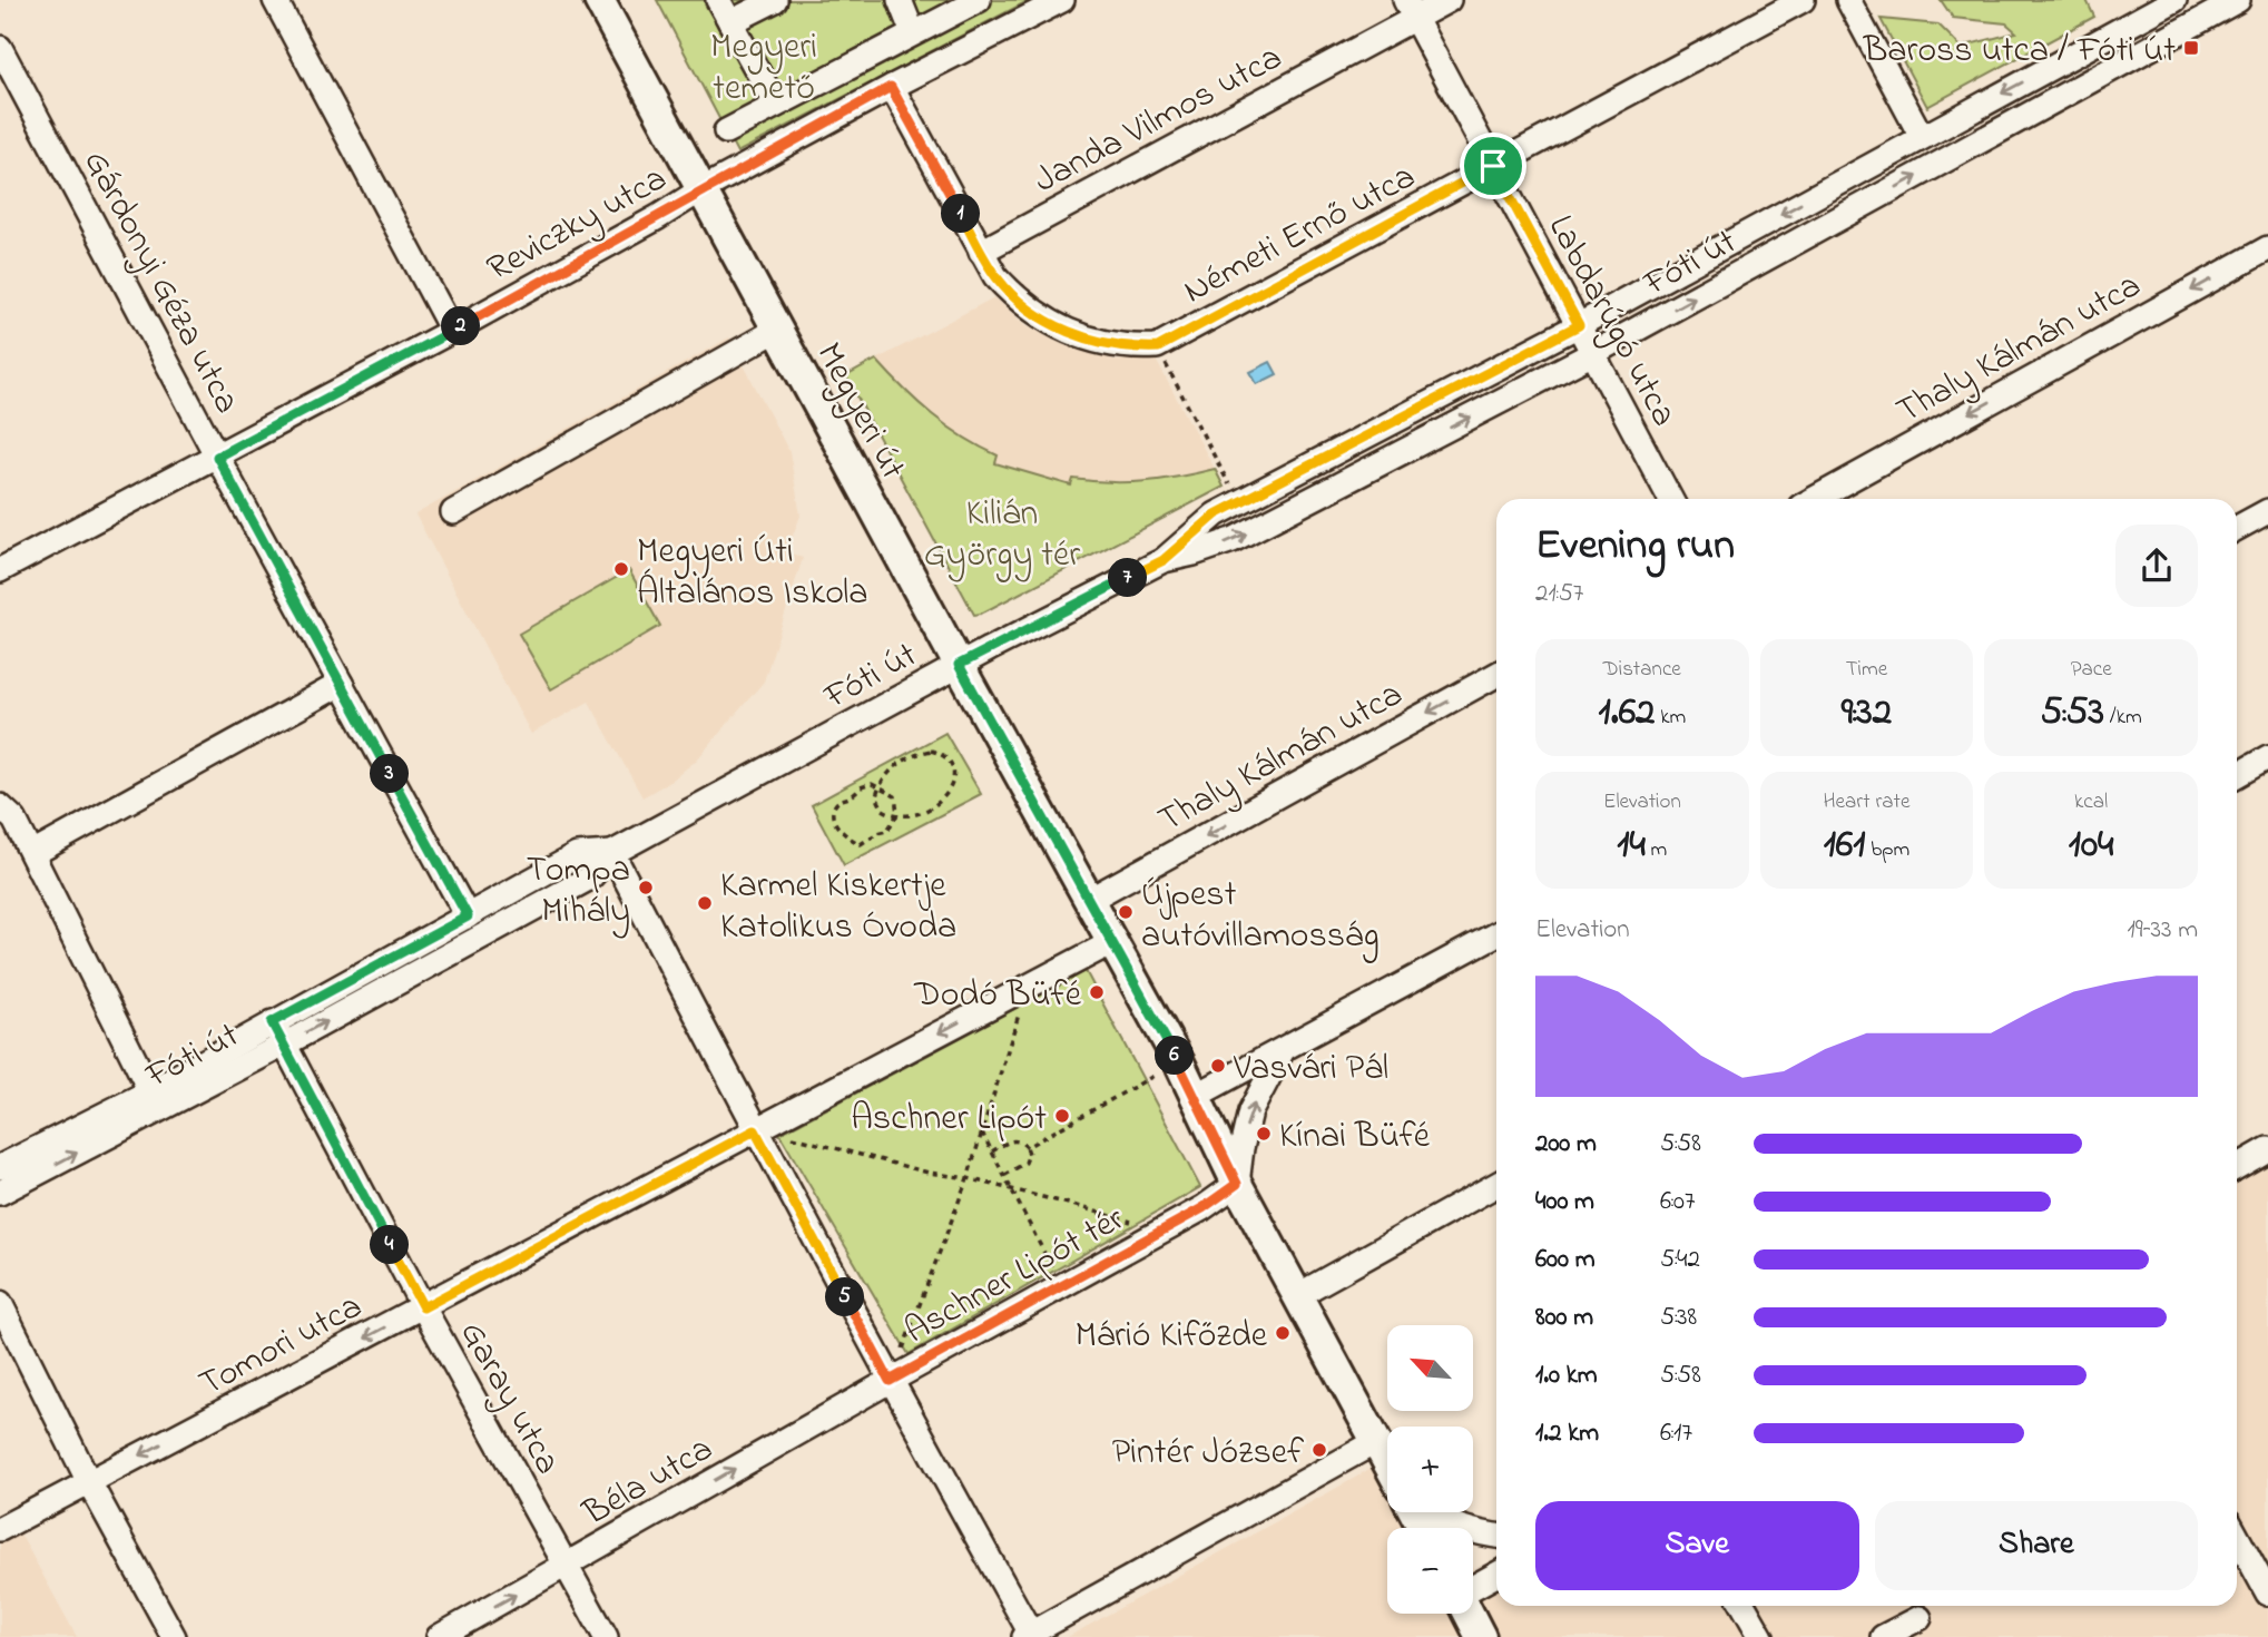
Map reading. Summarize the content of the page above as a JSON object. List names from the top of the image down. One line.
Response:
{"streets":{"main road":["Megyeri út"],"street":["Janda Vilmos utca","Reviczky utca","Németi Ernő utca","Fóti út","Gárdonyi Géza utca","Labdarúgó utca","Thaly Kálmán utca","Aschner Lipót tér","Tomori utca","Garay utca","Béla utca"]},"crossings":[["Janda Vilmos utca","Labdarúgó utca"],["Reviczky utca","Gárdonyi Géza utca"],["Reviczky utca","Megyeri út"],["Németi Ernő utca","Labdarúgó utca"],["Fóti út","Gárdonyi Géza utca"],["Fóti út","Labdarúgó utca"],["Fóti út","Megyeri út"],["Fóti út","Aschner Lipót tér"],["Fóti út","Garay utca"],["Thaly Kálmán utca","Megyeri út"],["Megyeri út","Aschner Lipót tér"],["Aschner Lipót tér","Tomori utca"],["Aschner Lipót tér","Béla utca"],["Tomori utca","Garay utca"],["Garay utca","Béla utca"]],"one_way":["Thaly Kálmán utca","Tomori utca","Béla utca"],"parks":["Megyeri temető","Kilián György tér"],"places":{"transit":["Baross utca / Fóti út"],"other":["Megyeri Úti Általános Iskola","Tompa Mihály","Karmel Kiskertje Katolikus Óvoda","Újpest autóvillamosság","Dodó Büfé","Vasvári Pál","Aschner Lipót","Kínai Büfé","Márió Kifőzde","Pintér József"]},"north":"top left","page":{"pins":["1","2","7","3","6","4","5"],"heading":["Evening run","21:57"],"stats":[["Distance","1.62 km"],["Time","9:32"],["Pace","5:53 /km"],["Elevation","14 m"],["Heart rate","161 bpm"],["kcal","104"]],"chart":["Elevation","19–33 m"],"list":[{"name":"200 m","note":"5:58"},{"name":"400 m","note":"6:07"},{"name":"600 m","note":"5:42"},{"name":"800 m","note":"5:38"},{"name":"1.0 km","note":"5:58"},{"name":"1.2 km","note":"6:17"}],"map_buttons":["+","−"],"buttons":["Save","Share"]}}
